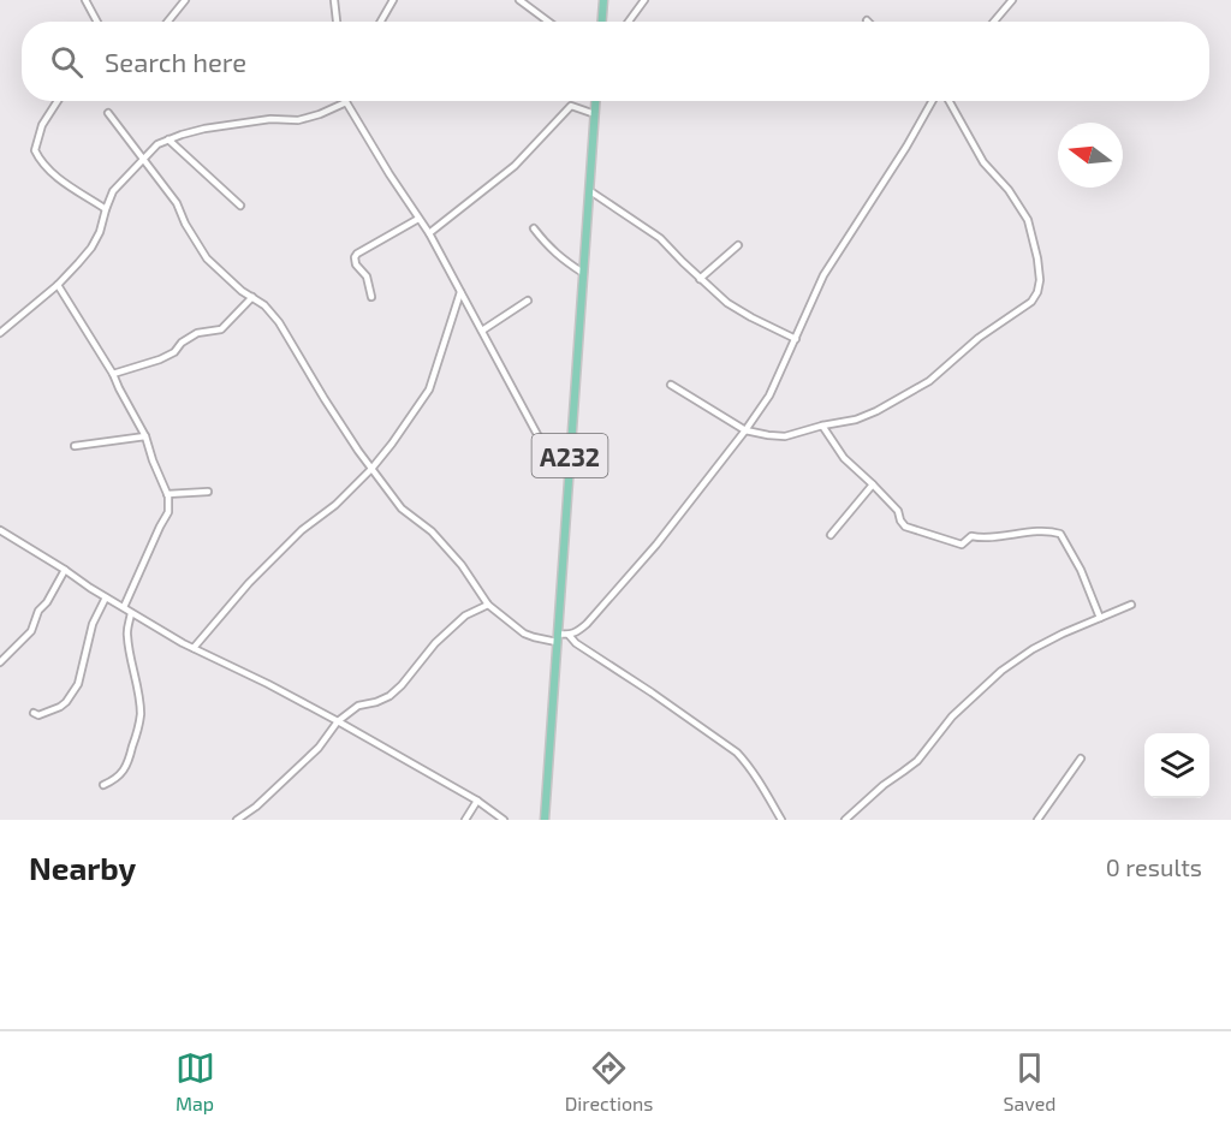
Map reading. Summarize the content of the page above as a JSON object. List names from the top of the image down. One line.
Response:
{"streets":{"main road":["A232"]},"north":"left","page":{"search":"Search here","heading":["Nearby","0 results"],"nav":["Map","Directions","Saved"]}}
